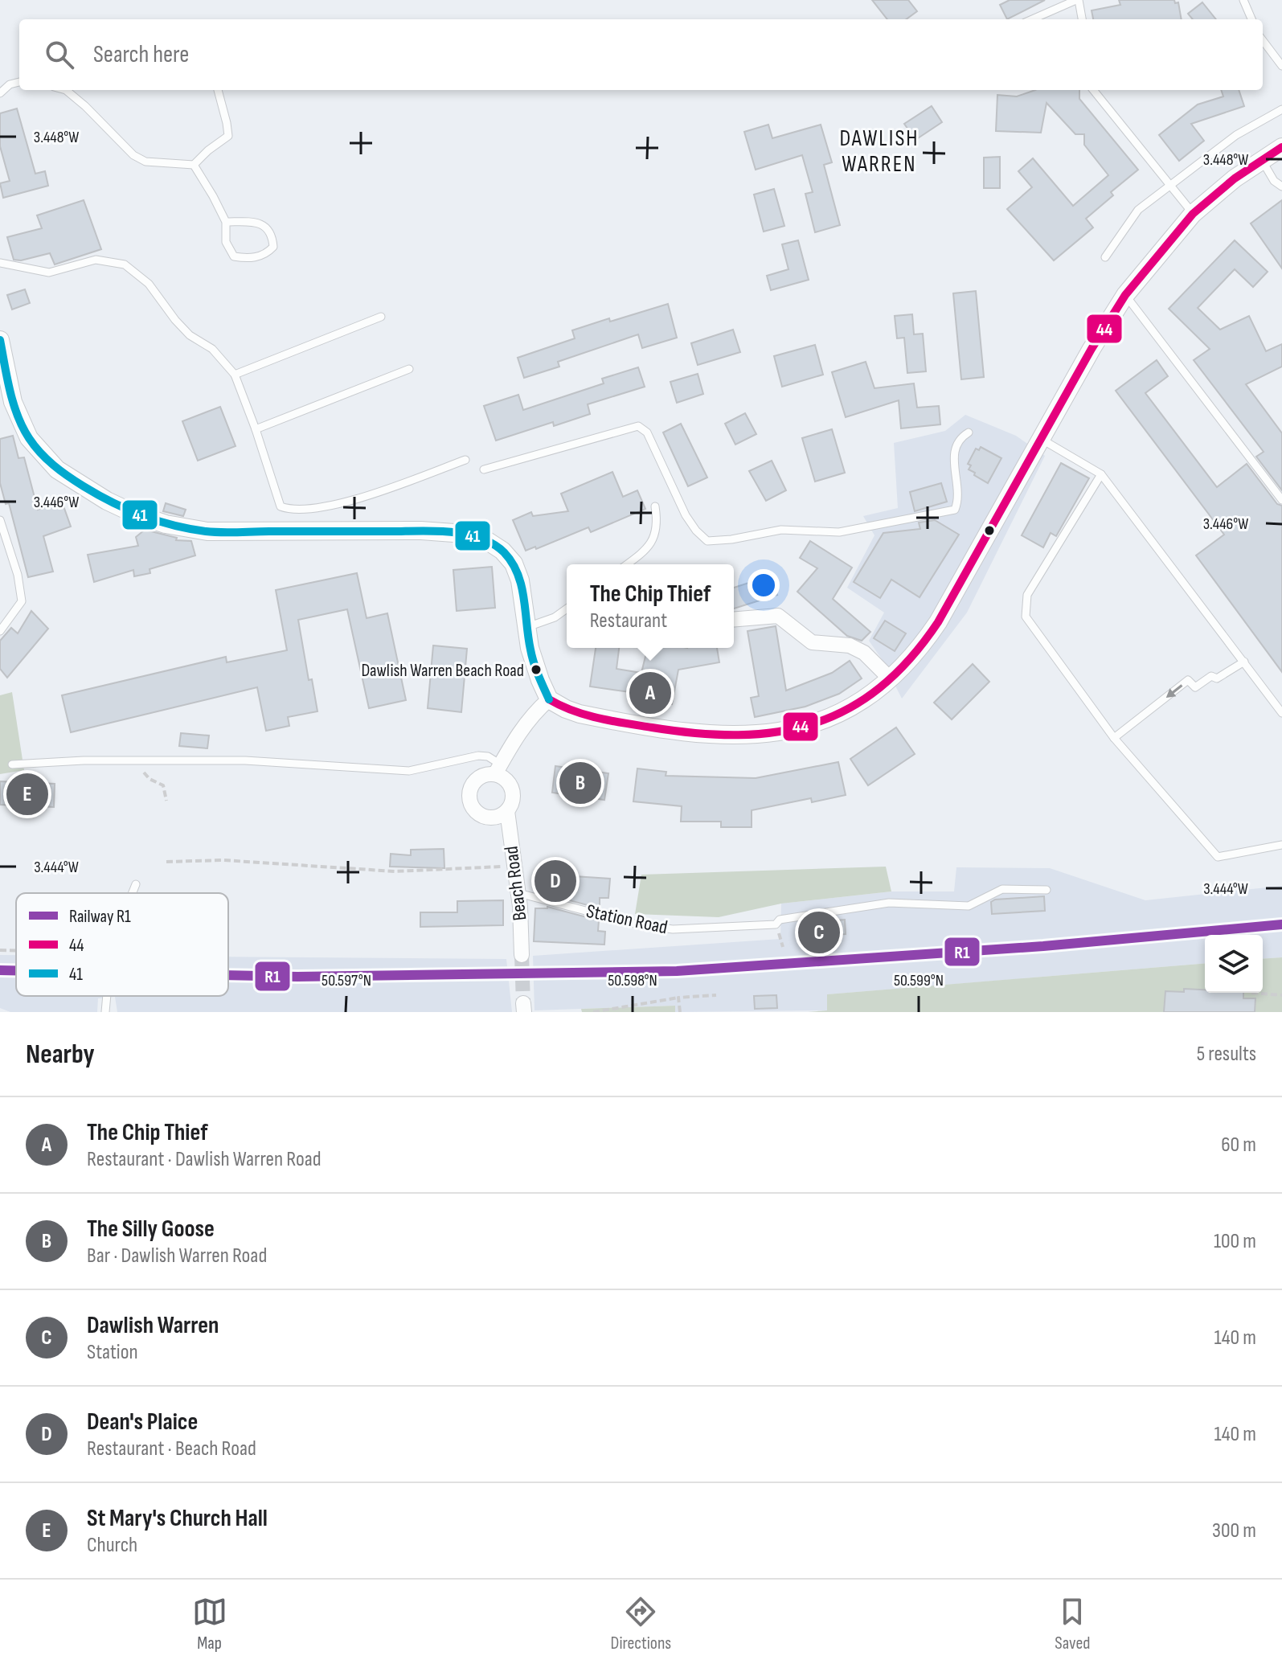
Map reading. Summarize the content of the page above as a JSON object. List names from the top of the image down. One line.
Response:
{"streets":{"street":["Beach Road"],"lane":["Station Road"]},"crossings":[["Beach Road","Station Road"]],"districts":["DAWLISH WARREN"],"places":["Dawlish Warren Beach Road"],"lines":["transit line 44","transit line 41","rail line R1"],"legend":["Railway R1","44","41"],"page":{"search":"Search here","popup":["The Chip Thief","Restaurant"],"pins":["A","B","E","D","C"],"heading":["Nearby","5 results"],"list":[{"mark":"A","name":"The Chip Thief","note":"Restaurant · Dawlish Warren Road","value":"60 m"},{"mark":"B","name":"The Silly Goose","note":"Bar · Dawlish Warren Road","value":"100 m"},{"mark":"C","name":"Dawlish Warren","note":"Station","value":"140 m"},{"mark":"D","name":"Dean's Plaice","note":"Restaurant · Beach Road","value":"140 m"},{"mark":"E","name":"St Mary's Church Hall","note":"Church","value":"300 m"}],"nav":["Map","Directions","Saved"]},"coordinates":["3.448°W","3.446°W","3.444°W","50.597°N","50.598°N","50.599°N"]}
